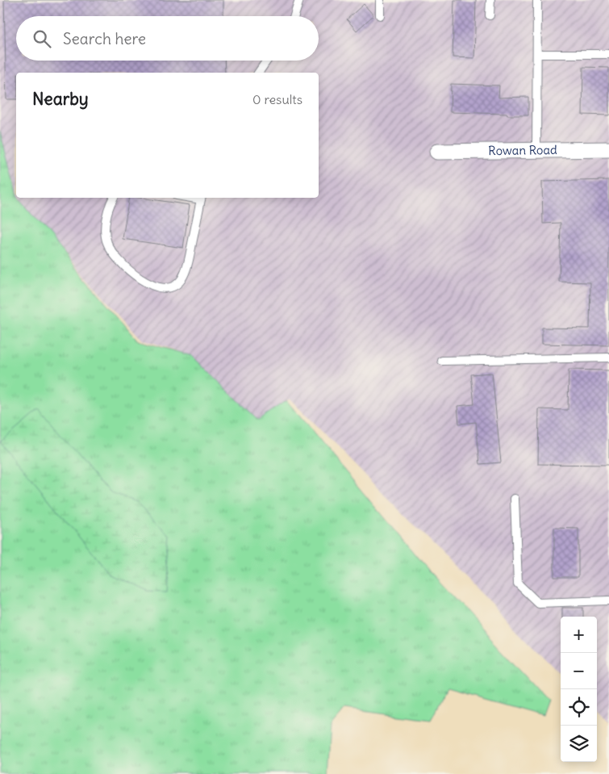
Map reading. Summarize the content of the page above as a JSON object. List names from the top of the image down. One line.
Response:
{"streets":{"street":["Rowan Road"]},"page":{"search":"Search here","heading":["Nearby","0 results"],"map_buttons":["+","−"]}}
